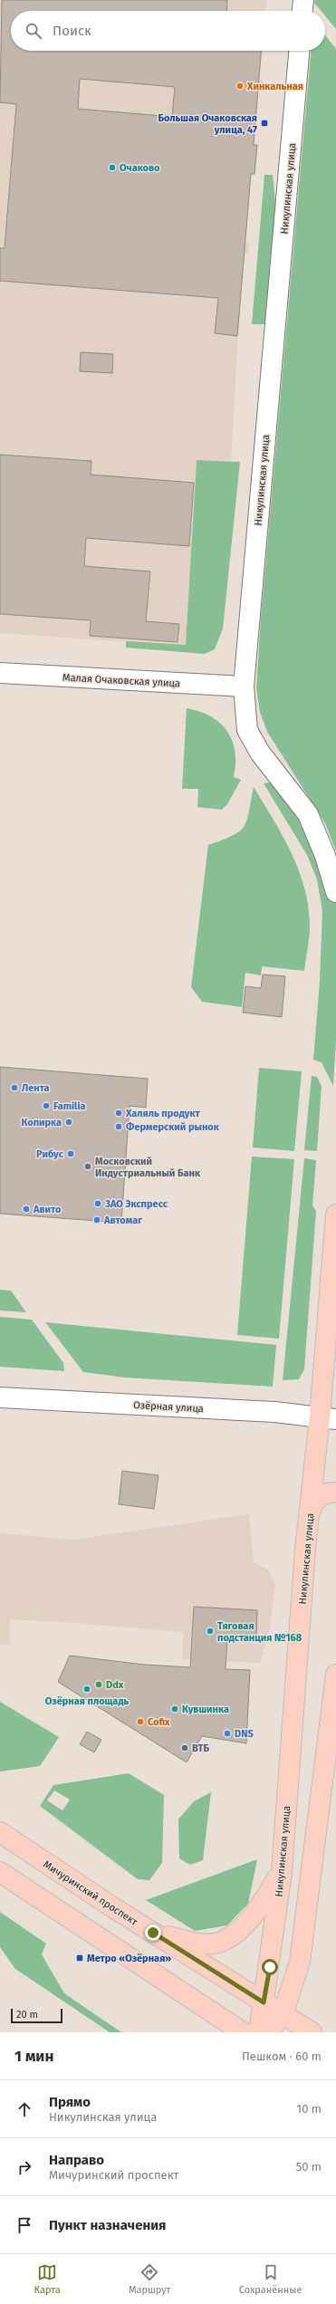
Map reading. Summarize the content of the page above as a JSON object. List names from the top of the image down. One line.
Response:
{"streets":{"main road":["Никулинская улица","Мичуринский проспект"],"street":["Малая Очаковская улица","Озёрная улица"]},"crossings":[["Никулинская улица","Малая Очаковская улица"],["Никулинская улица","Озёрная улица"],["Никулинская улица","Мичуринский проспект"]],"places":{"other":["Хинкальная","Очаково","Лента","Familia","Халяль продукт","Копирка","Фермерский рынок","Рибус","Московский Индустриальный Банк","ЗАО Экспресс","Авито","Автомаг","Тяговая подстанция №168","Ddx","Озёрная площадь","Кувшинка","Cofix","DNS","ВТБ"],"transit":["Большая Очаковская улица, 47","Метро «Озёрная»"]},"scale_bar":"20 m","page":{"search":"Поиск","scale":"20 m","heading":["1 мин","Пешком · 60 m"],"list":[["Прямо","Никулинская улица","10 m"],["Направо","Мичуринский проспект","50 m"],"Пункт назначения"],"nav":["Карта","Маршрут","Сохранённые"]}}
